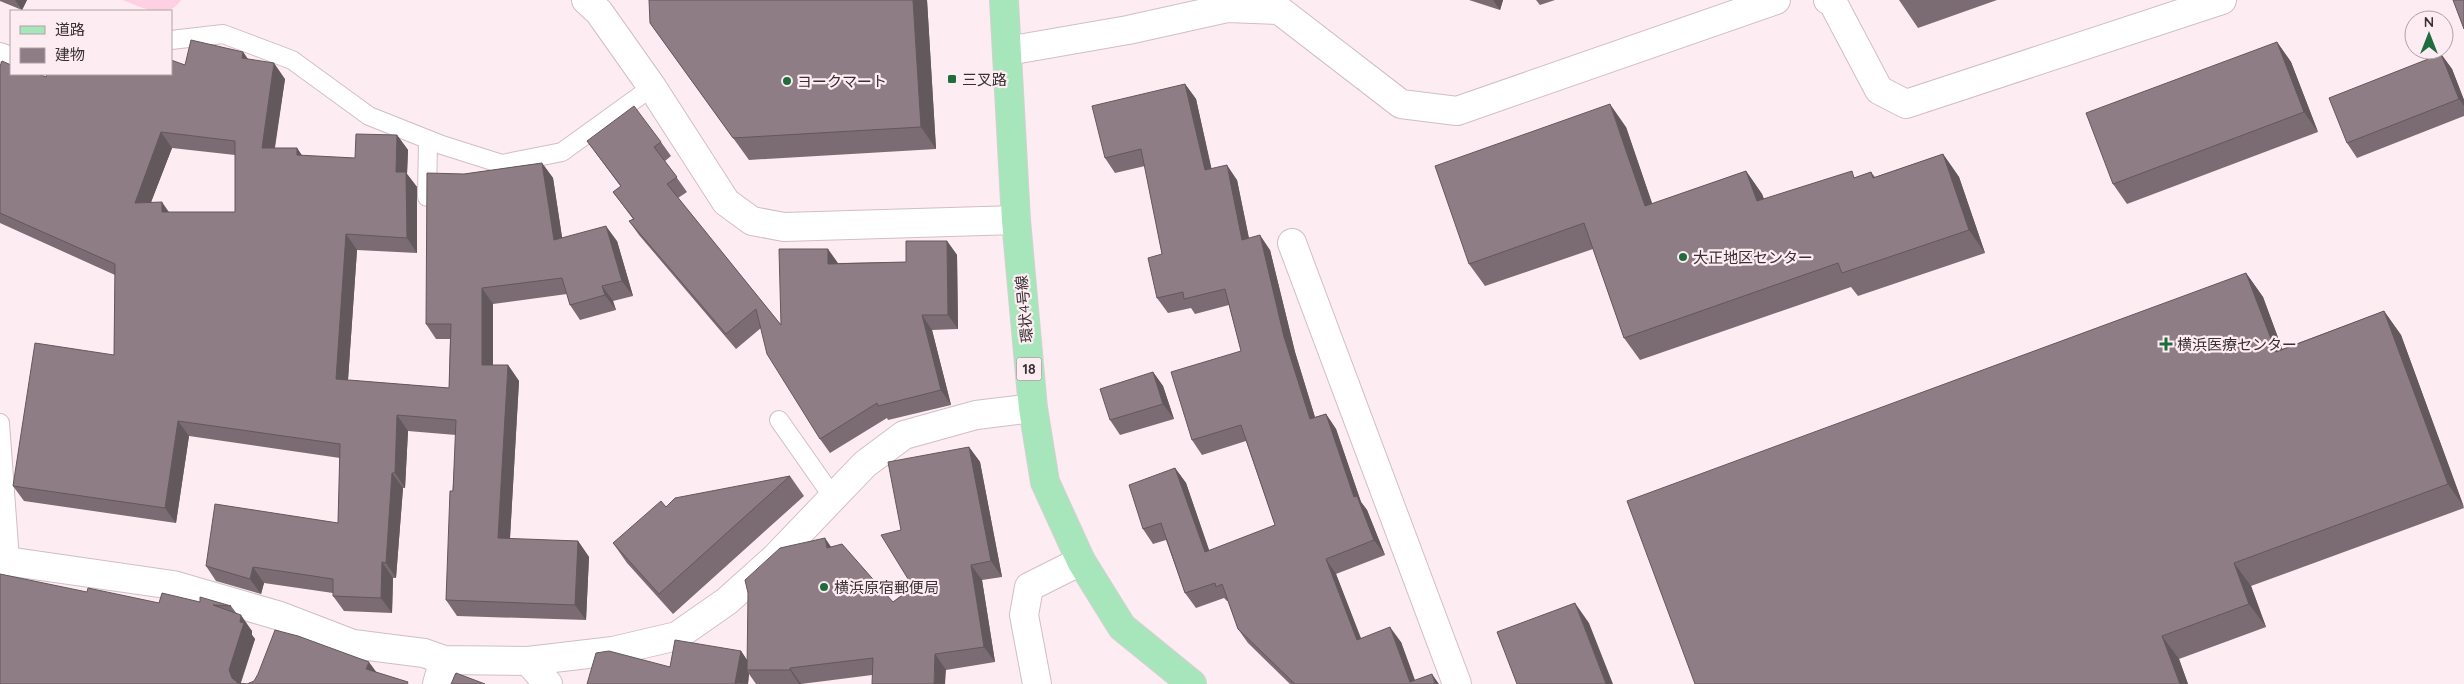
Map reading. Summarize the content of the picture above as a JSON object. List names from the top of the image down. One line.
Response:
{"streets":{"main road":["環状4号線","18"]},"places":{"transit":["三叉路"],"other":["ヨークマート","大正地区センター","横浜原宿郵便局"],"health":["横浜医療センター"]},"legend":["道路","建物"],"north":"top"}
